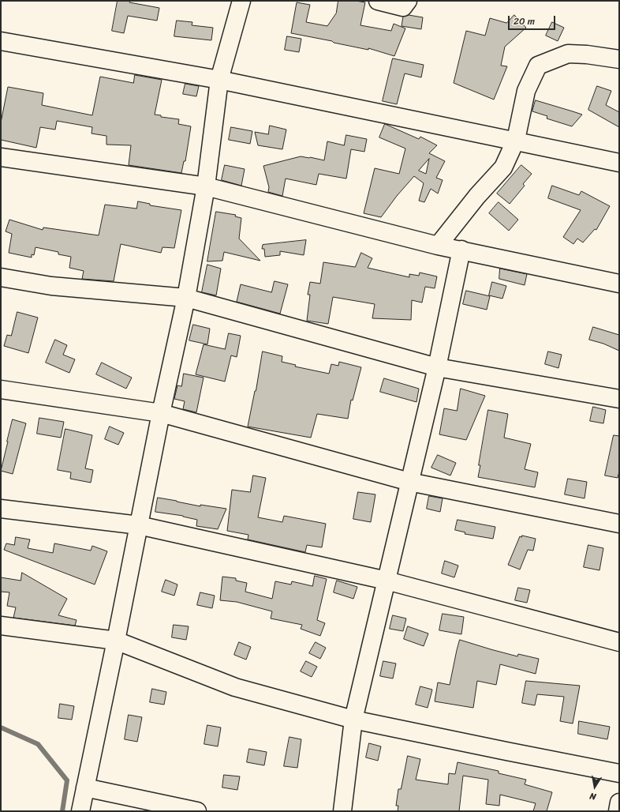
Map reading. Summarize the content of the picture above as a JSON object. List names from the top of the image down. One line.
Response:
{"scale_bar":"20 m","north":"bottom"}
